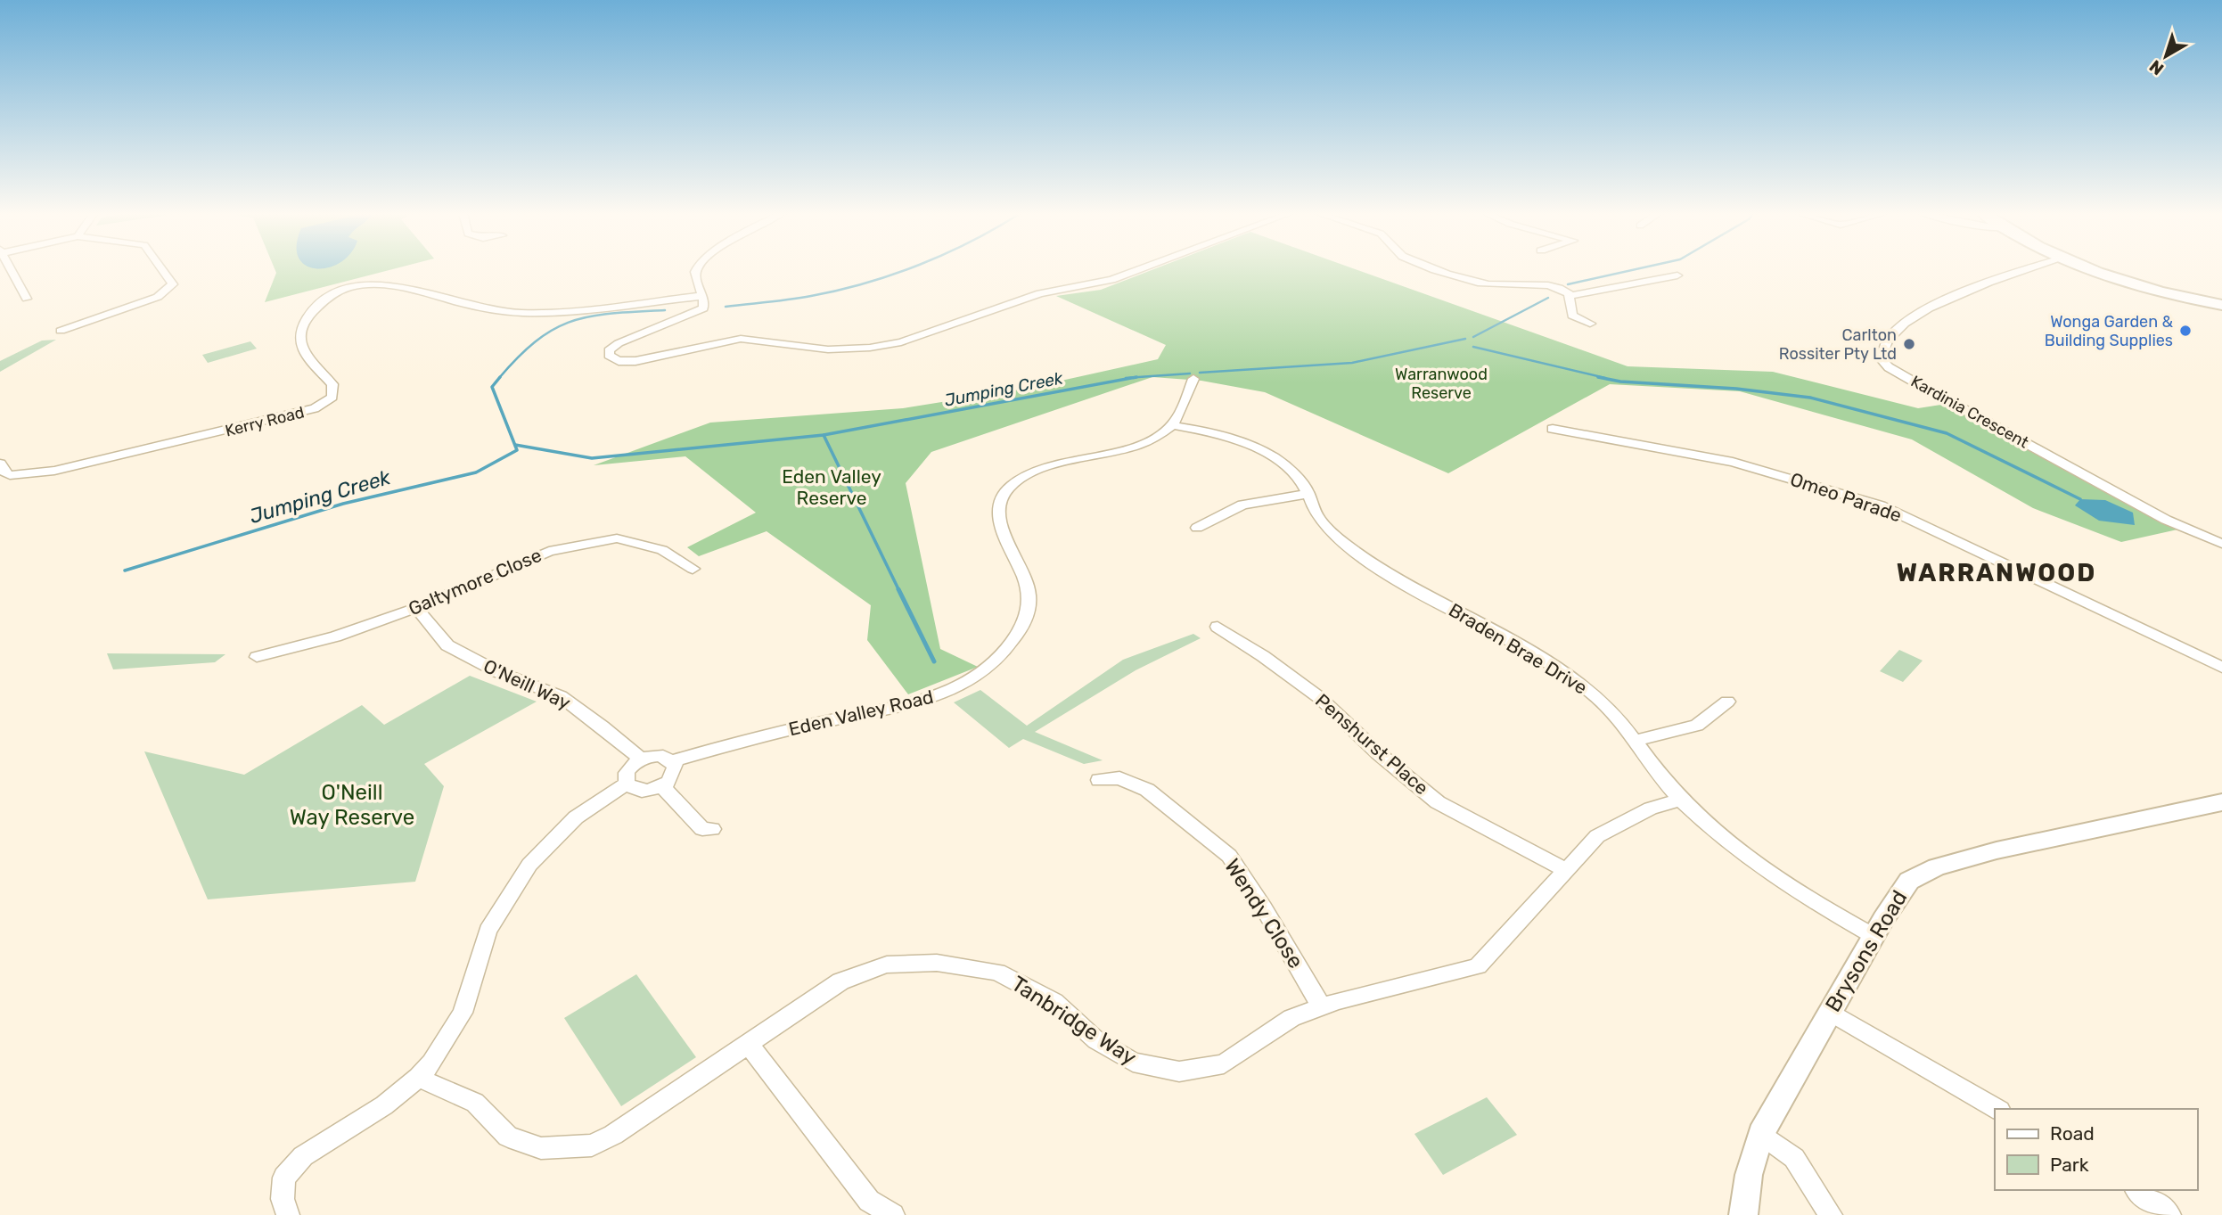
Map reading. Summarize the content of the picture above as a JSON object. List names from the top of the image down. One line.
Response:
{"streets":{"street":["Kardinia Crescent","Kerry Road","Omeo Parade","Galtymore Close","Braden Brae Drive","O'Neill Way","Eden Valley Road","Penshurst Place","Wendy Close","Brysons Road","Tanbridge Way"]},"crossings":[["Galtymore Close","O'Neill Way"],["Braden Brae Drive","Eden Valley Road"],["Braden Brae Drive","Brysons Road"],["Braden Brae Drive","Tanbridge Way"],["O'Neill Way","Eden Valley Road"],["Penshurst Place","Tanbridge Way"],["Wendy Close","Tanbridge Way"]],"districts":["WARRANWOOD"],"water":["Jumping Creek"],"parks":["Warranwood Reserve","Eden Valley Reserve","O'Neill Way Reserve"],"places":["Wonga Garden & Building Supplies","Carlton Rossiter Pty Ltd"],"legend":["Road","Park"],"north":"bottom left"}
